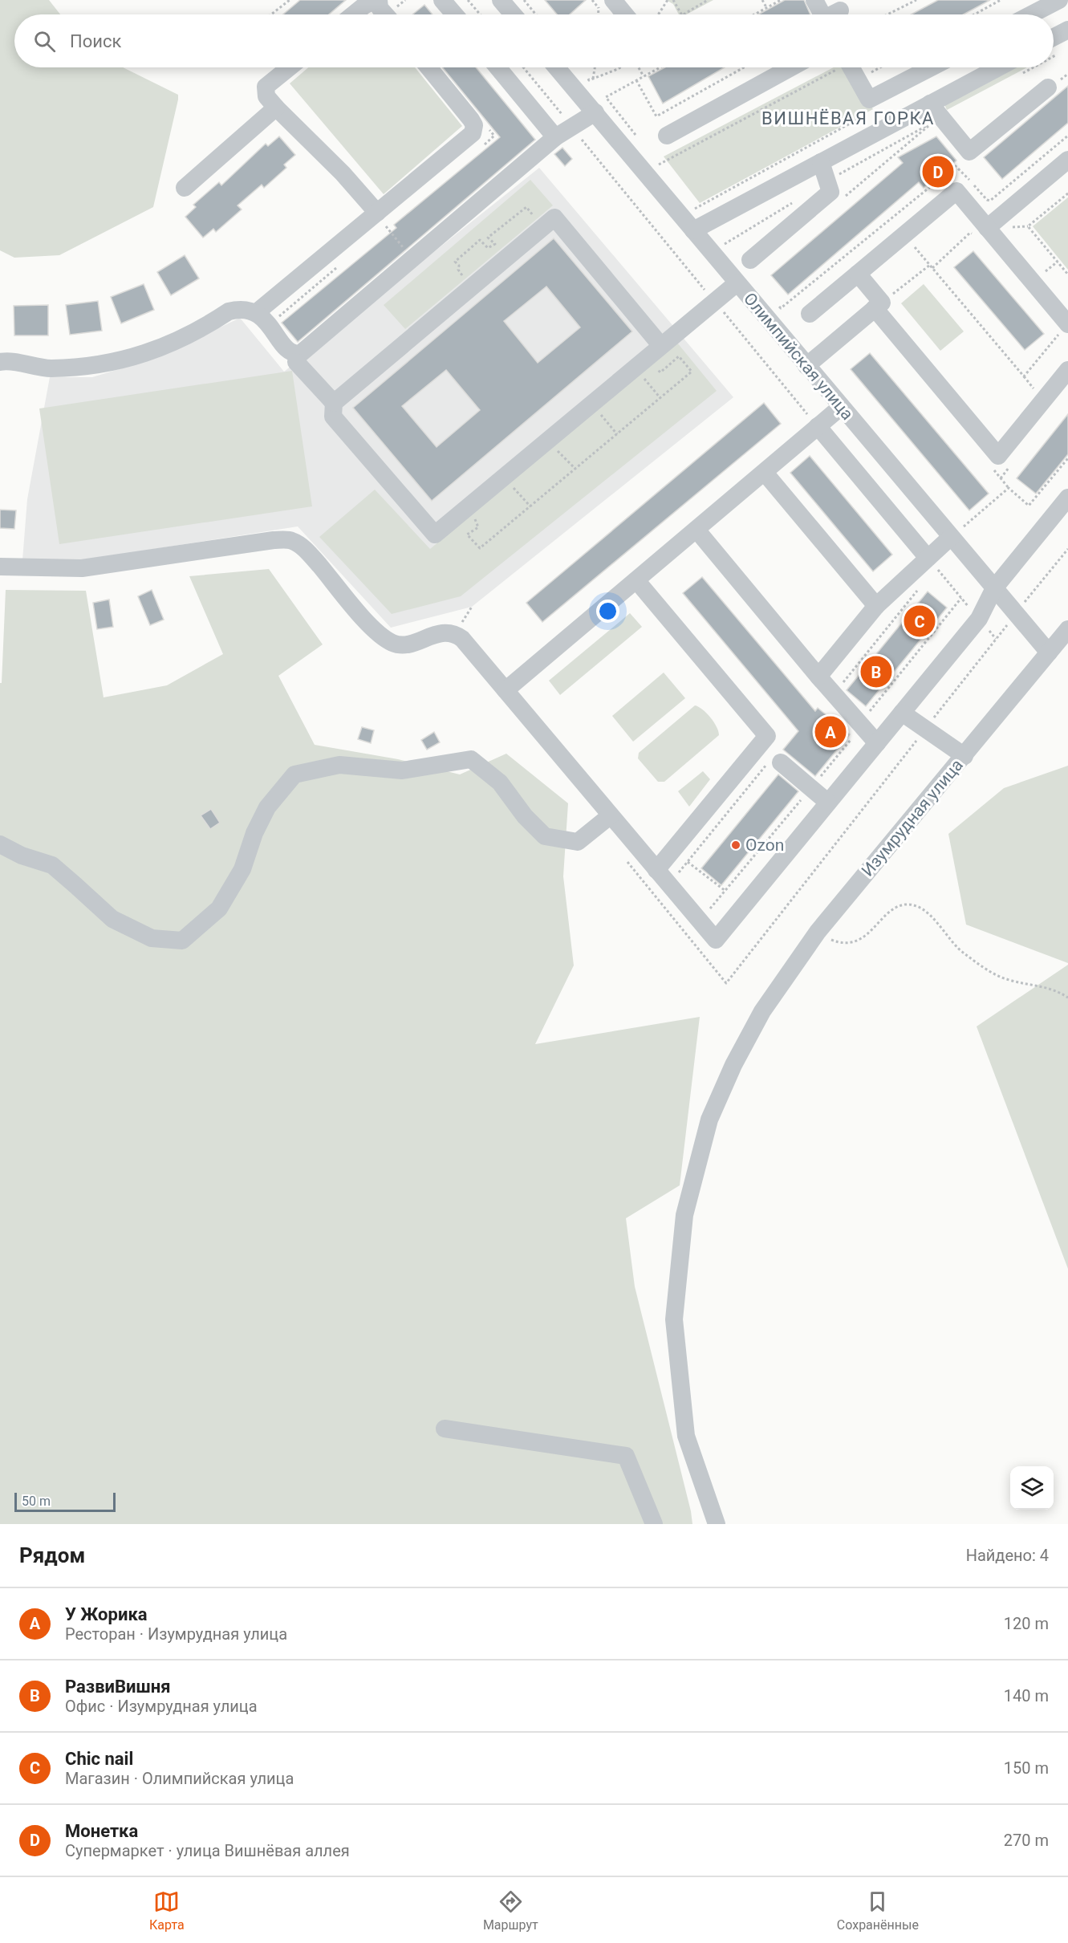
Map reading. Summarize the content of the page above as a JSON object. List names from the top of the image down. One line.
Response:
{"streets":{"street":["Олимпийская улица","Изумрудная улица"]},"crossings":[["Олимпийская улица","Изумрудная улица"]],"districts":["ВИШНЁВАЯ ГОРКА"],"places":["Ozon"],"scale_bar":"50 m","page":{"search":"Поиск","pins":["D","C","B","A"],"scale":"50 m","heading":["Рядом","Найдено: 4"],"list":[{"mark":"A","name":"У Жорика","note":"Ресторан · Изумрудная улица","value":"120 m"},{"mark":"B","name":"РазвиВишня","note":"Офис · Изумрудная улица","value":"140 m"},{"mark":"C","name":"Chic nail","note":"Магазин · Олимпийская улица","value":"150 m"},{"mark":"D","name":"Монетка","note":"Супермаркет · улица Вишнёвая аллея","value":"270 m"}],"nav":["Карта","Маршрут","Сохранённые"]}}
